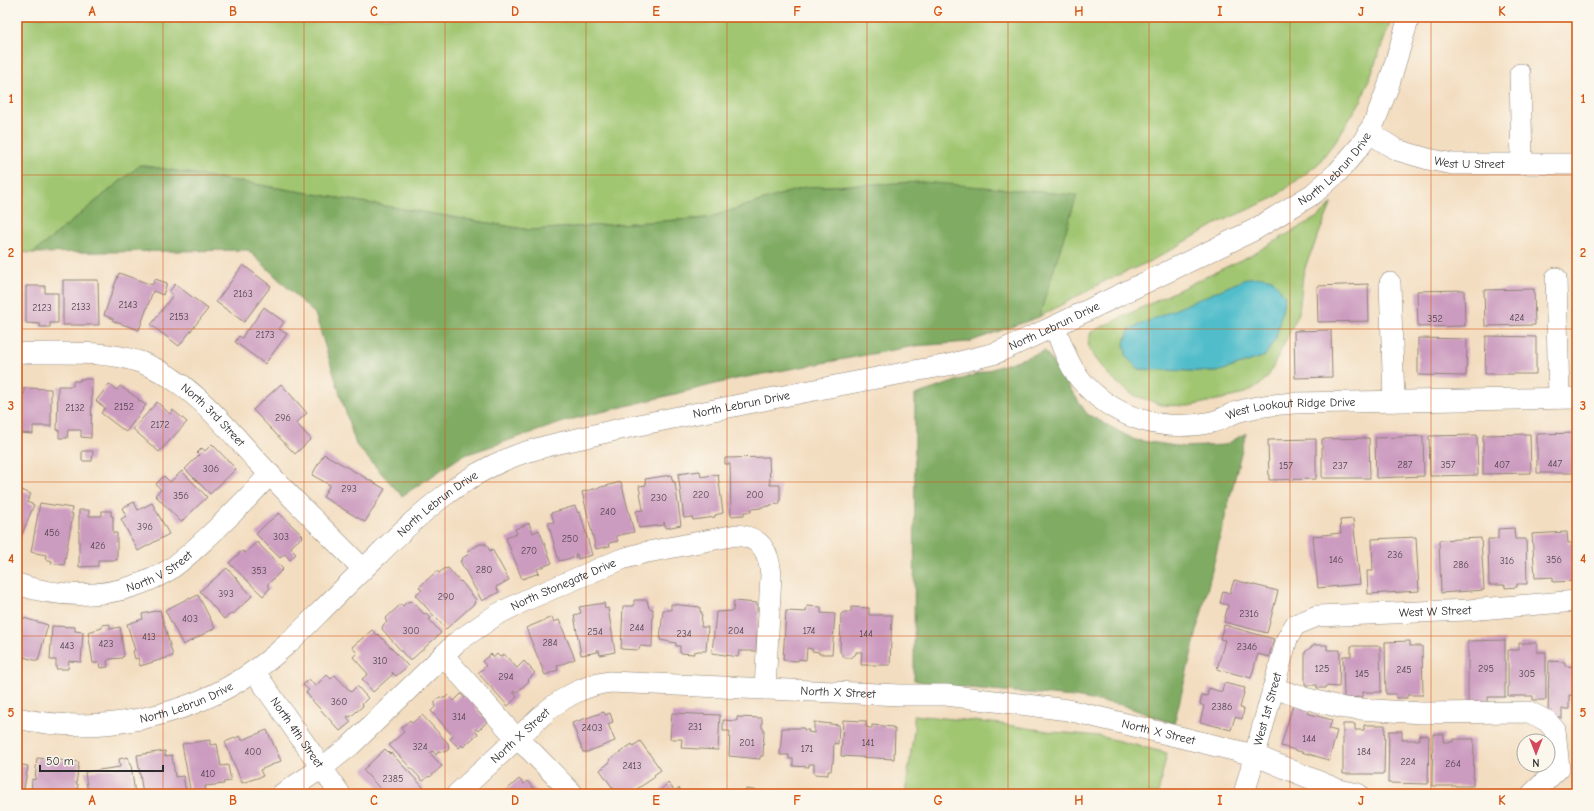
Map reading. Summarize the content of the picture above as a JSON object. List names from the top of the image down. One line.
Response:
{"streets":{"street":["West U Street","North Lebrun Drive","West Lookout Ridge Drive","North 3rd Street","North V Street","North Stonegate Drive","West W Street","North X Street","West 1st Street","North 4th Street"]},"crossings":[["West U Street","North Lebrun Drive"],["North Lebrun Drive","West Lookout Ridge Drive"],["North Lebrun Drive","North 3rd Street"],["North Lebrun Drive","North 4th Street"],["North 3rd Street","North V Street"],["North Stonegate Drive","North X Street"],["North Stonegate Drive","North 4th Street"],["West W Street","West 1st Street"],["North X Street","West 1st Street"]],"house_numbers":["2163","2143","2133","2123","2153","424","352","2173","2152","2132","296","2172","447","287","357","407","157","237","306","293","220","200","356","230","240","396","456","303","250","426","270","236","146","356","316","286","280","353","393","290","2316","403","244","300","204","174","254","234","144","413","284","423","443","2346","310","125","295","245","145","305","294","360","2386","314","231","2403","144","201","141","324","171","400","184","224","264","2413","410","2385"],"scale_bar":"50 m","north":"bottom","grid":{"columns":["A","B","C","D","E","F","G","H","I","J","K"],"rows":["1","2","3","4","5"]}}
